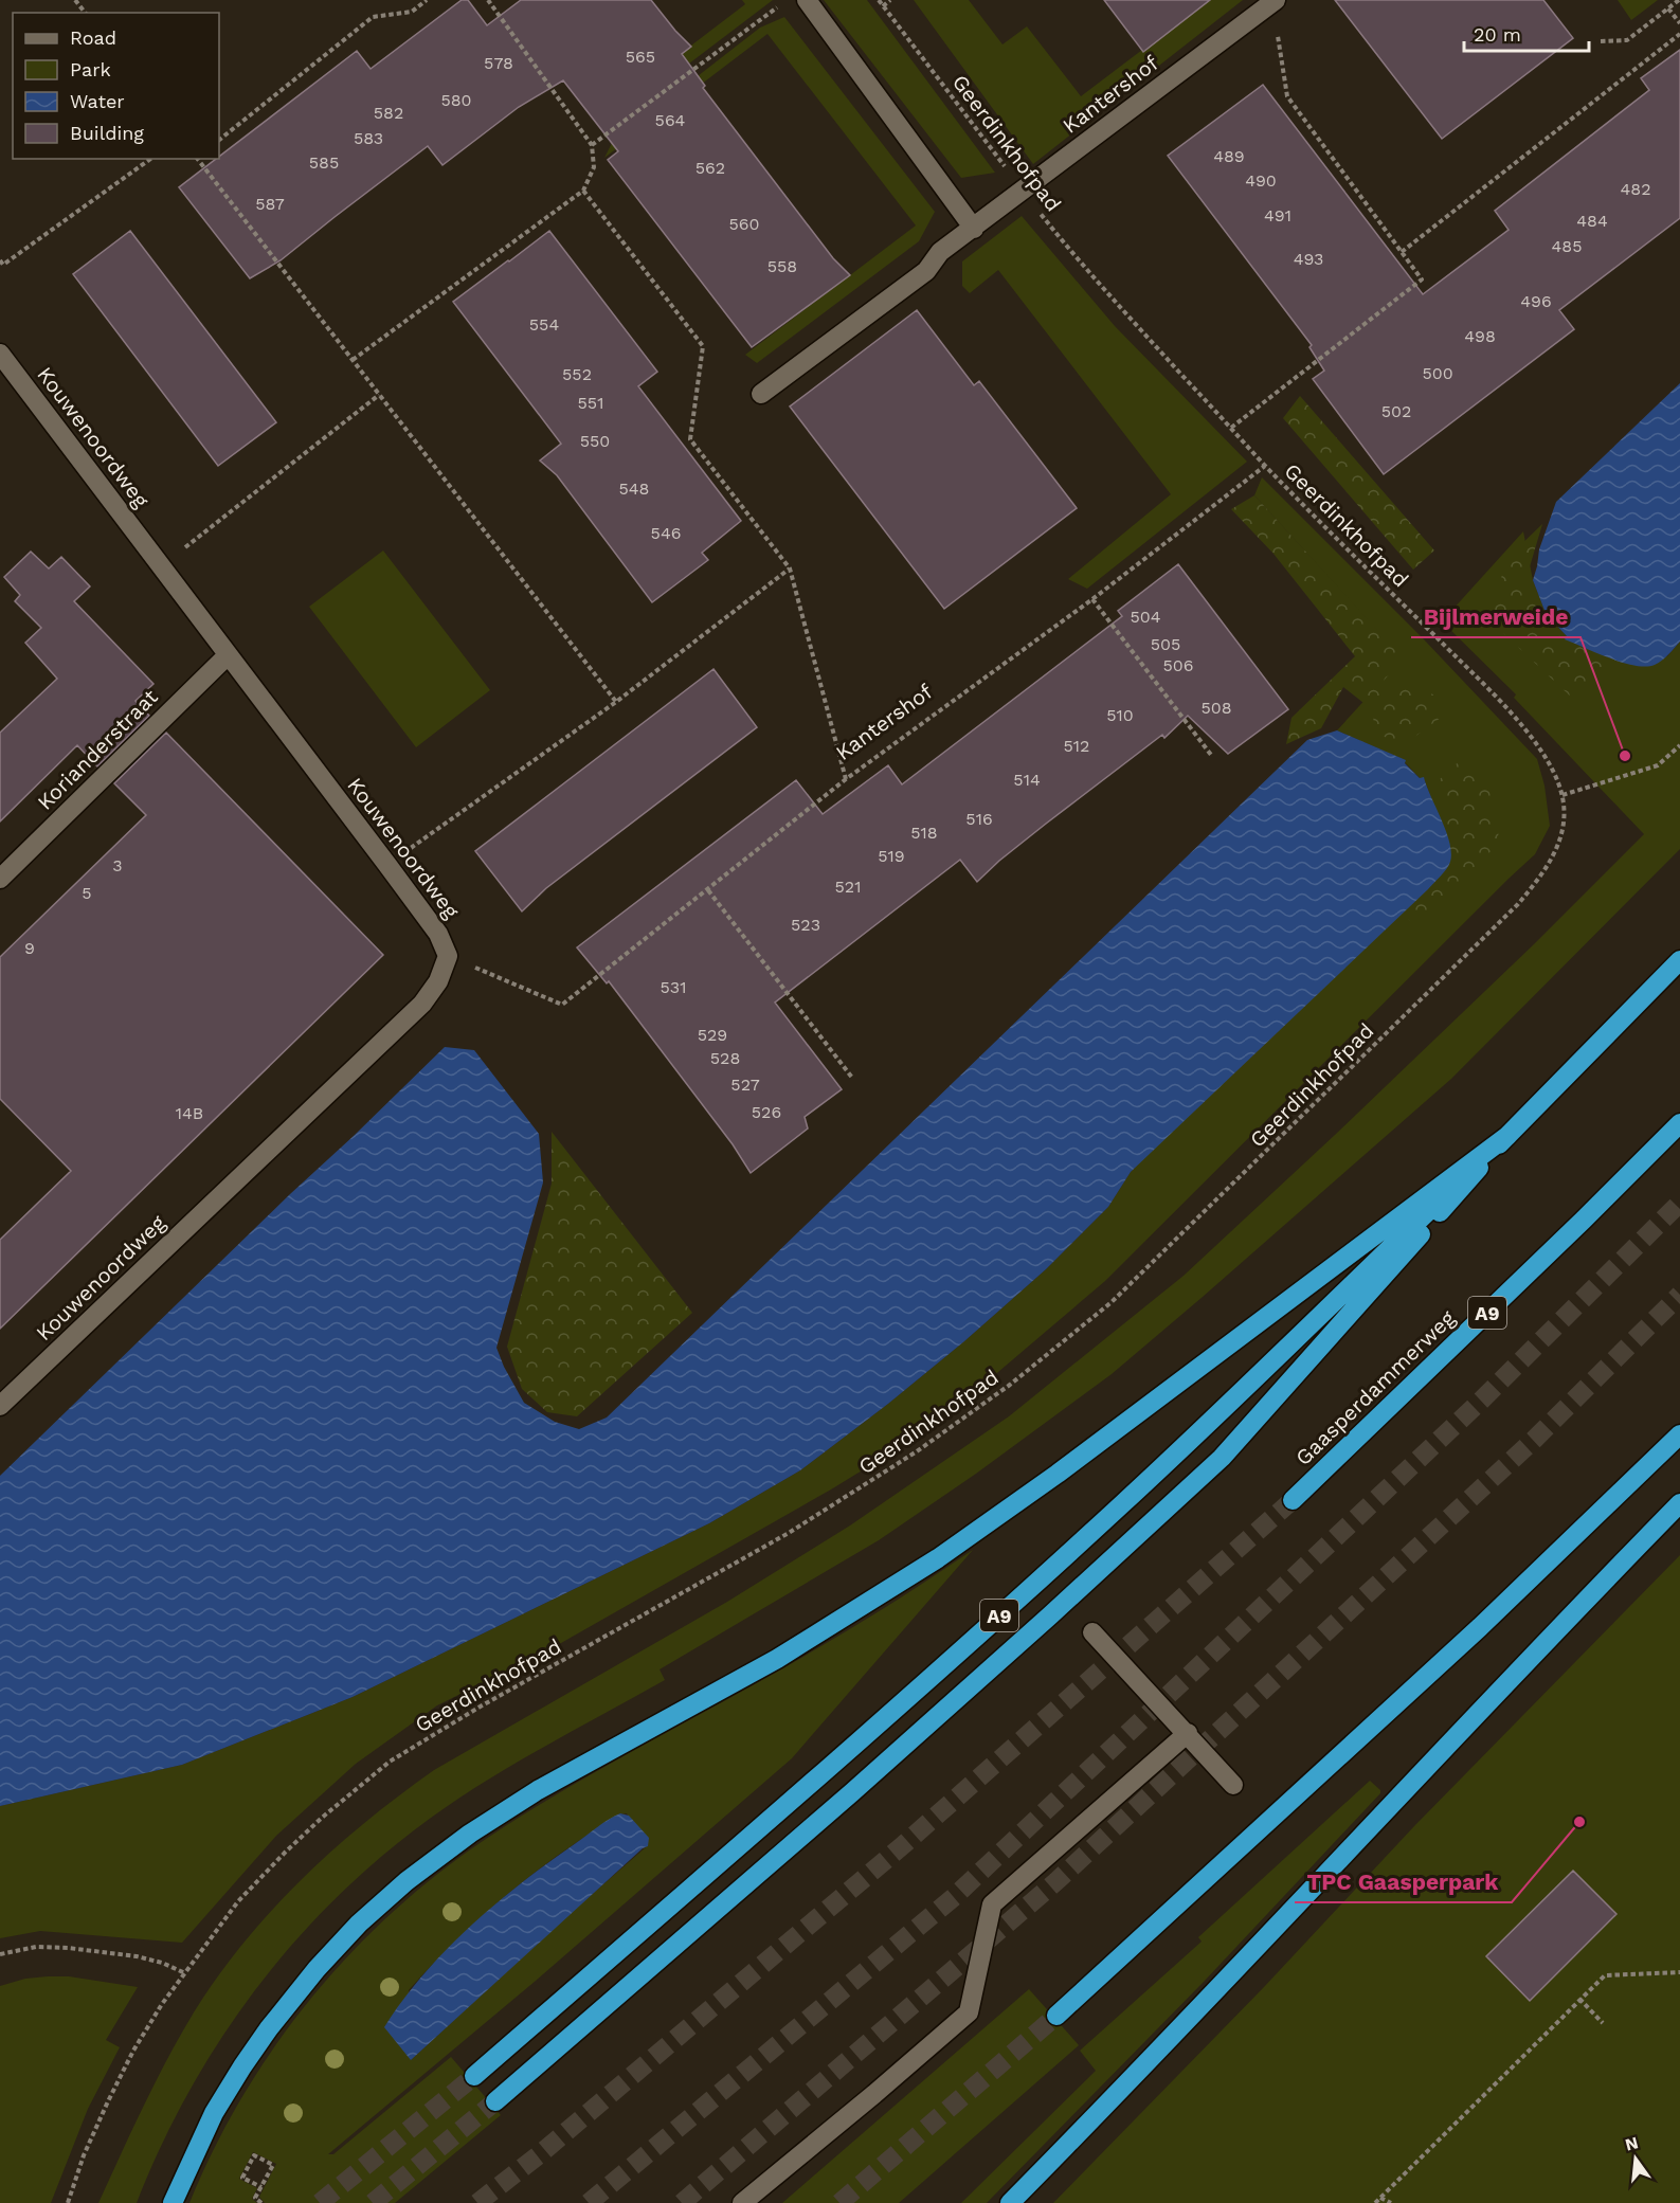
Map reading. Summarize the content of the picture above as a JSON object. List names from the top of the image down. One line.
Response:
{"streets":{"highway":["A9","Gaasperdammerweg"],"street":["Kantershof","Kouwenoordweg","Korianderstraat"],"path":["Geerdinkhofpad"]},"crossings":[["Kantershof","Geerdinkhofpad"],["Kantershof","Kouwenoordweg"],["Kouwenoordweg","Korianderstraat"]],"places":["Bijlmerweide","TPC Gaasperpark"],"house_numbers":["565","578","580","582","564","583","489","585","562","490","482","587","491","484","560","485","493","558","496","554","498","500","552","551","502","550","548","546","504","505","506","508","510","512","514","516","518","519","3","521","5","523","9","531","529","528","527","526","14B"],"legend":["Road","Park","Water","Building"],"scale_bar":"20 m","north":"top"}
